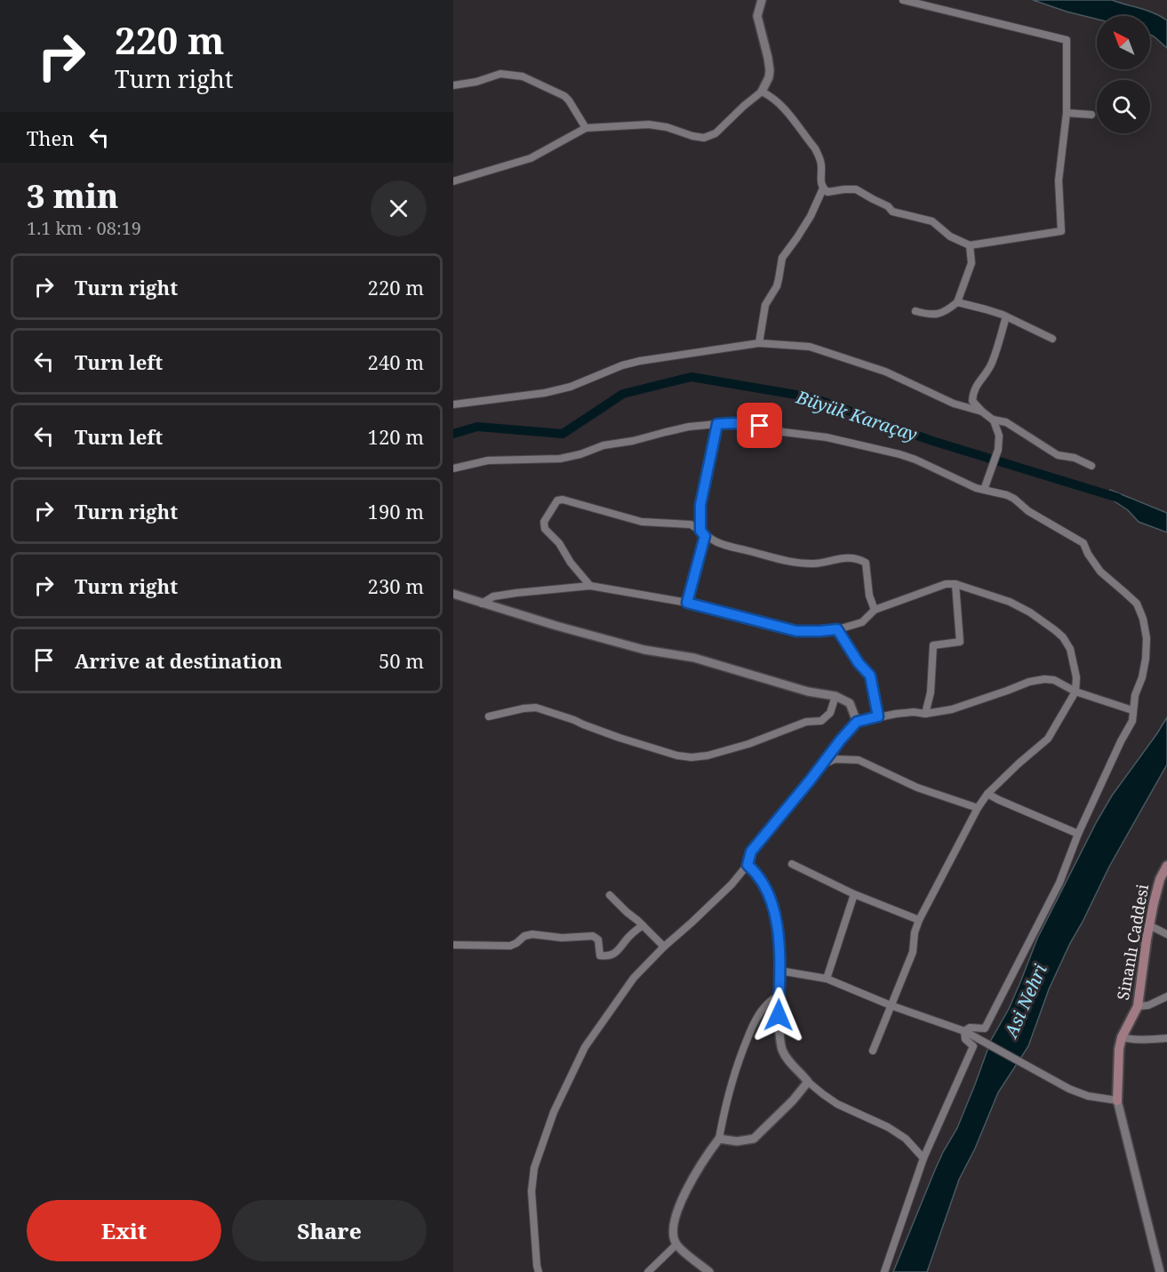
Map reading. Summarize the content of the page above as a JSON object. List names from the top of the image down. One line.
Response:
{"streets":{"main road":["Sinanlı Caddesi"]},"water":["Büyük Karaçay","Asi Nehri"],"north":"top left","page":{"turn":["220 m","Turn right"],"then":"Then","heading":["3 min","1.1 km · 08:19"],"list":[{"name":"Turn right","value":"220 m"},{"name":"Turn left","value":"240 m"},{"name":"Turn left","value":"120 m"},{"name":"Turn right","value":"190 m"},{"name":"Turn right","value":"230 m"},{"name":"Arrive at destination","value":"50 m"}],"buttons":["Exit","Share"]}}
